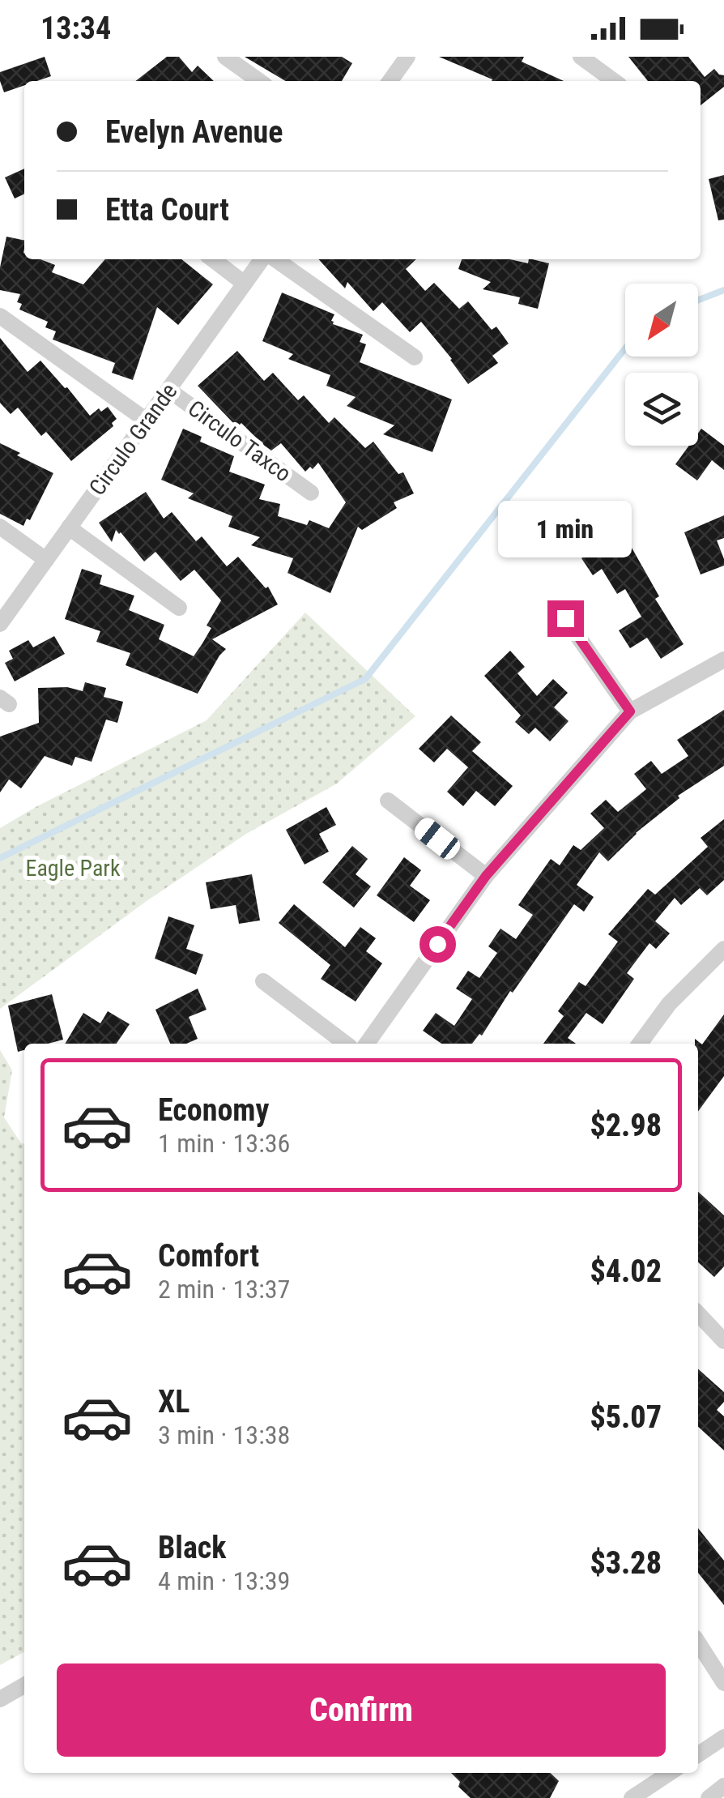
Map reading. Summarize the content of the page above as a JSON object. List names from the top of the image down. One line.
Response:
{"streets":{"street":["Circulo Grande","Circulo Taxco"]},"crossings":[["Circulo Grande","Circulo Taxco"]],"parks":["Eagle Park"],"north":"bottom left","page":{"status":"13:34","banner":["Evelyn Avenue","Etta Court"],"bubble":"1 min","list":[{"name":"Economy","note":"1 min · 13:36","value":"$2.98"},{"name":"Comfort","note":"2 min · 13:37","value":"$4.02"},{"name":"XL","note":"3 min · 13:38","value":"$5.07"},{"name":"Black","note":"4 min · 13:39","value":"$3.28"}],"buttons":"Confirm"}}
